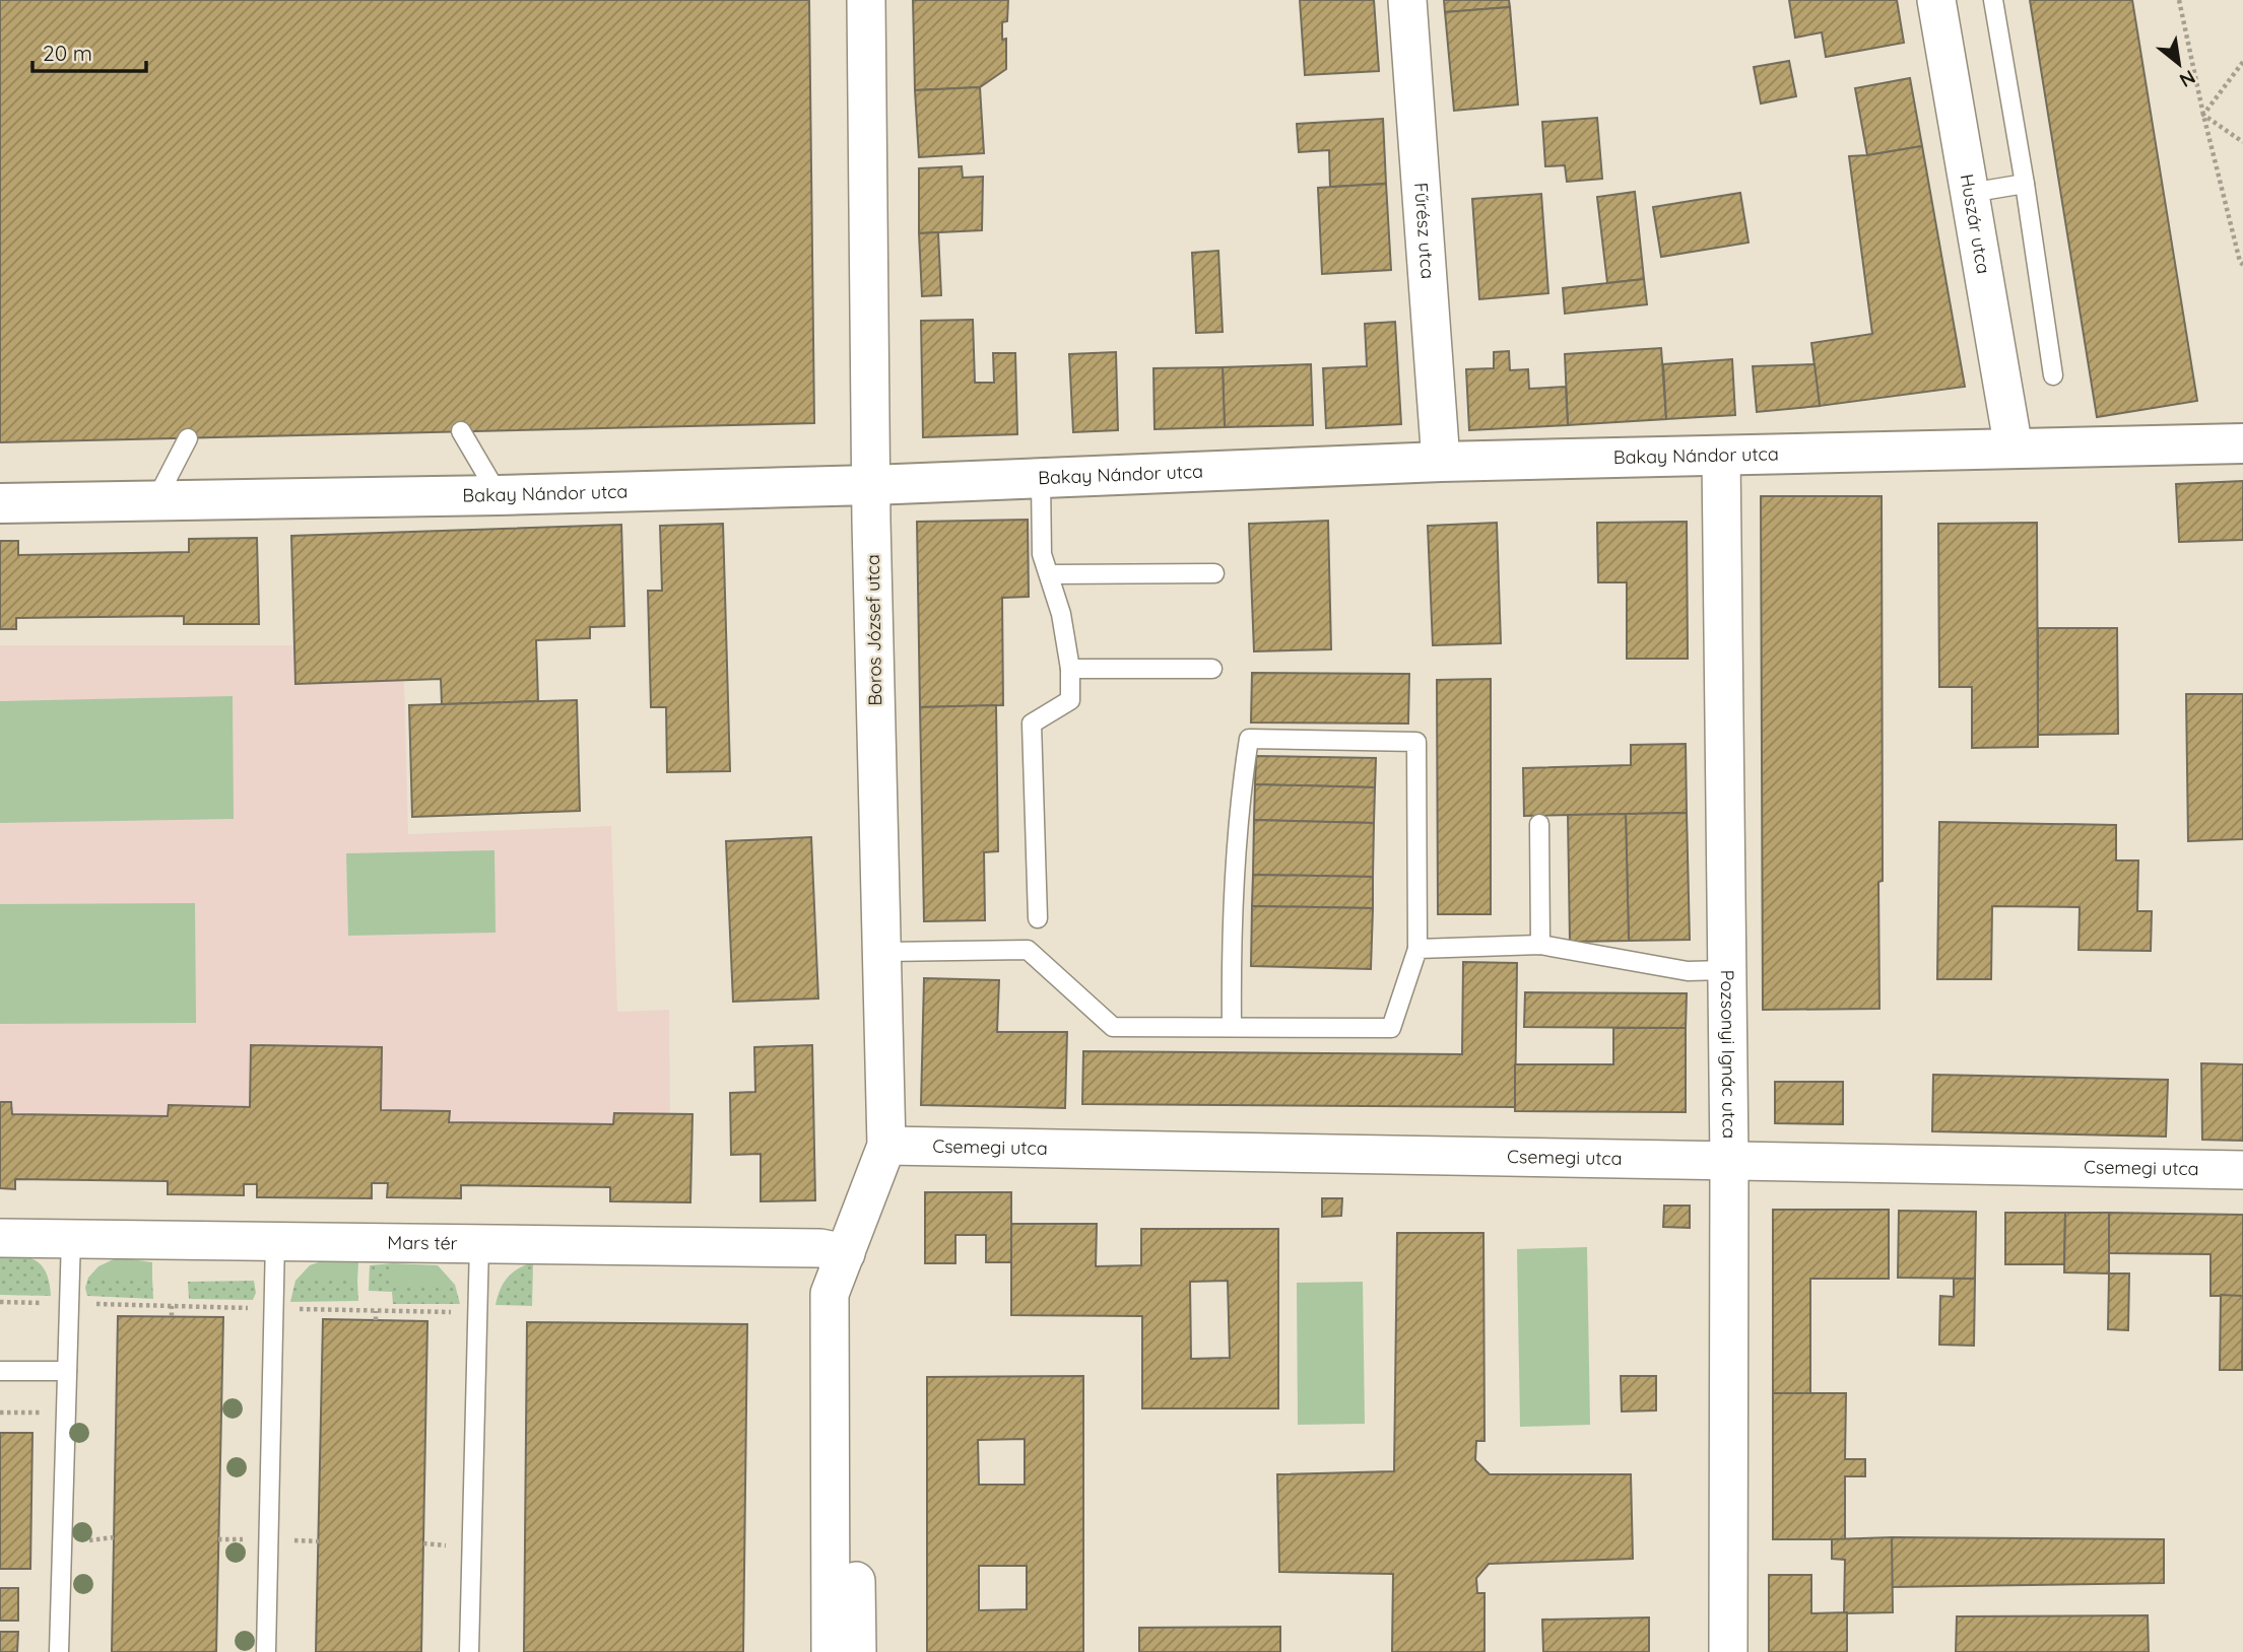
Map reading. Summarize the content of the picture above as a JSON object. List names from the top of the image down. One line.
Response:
{"streets":{"street":["Huszár utca","Fűrész utca","Bakay Nándor utca","Boros József utca","Pozsonyi Ignác utca","Csemegi utca","Mars tér"]},"crossings":[["Huszár utca","Bakay Nándor utca"],["Fűrész utca","Bakay Nándor utca"],["Bakay Nándor utca","Boros József utca"],["Bakay Nándor utca","Pozsonyi Ignác utca"],["Boros József utca","Csemegi utca"],["Boros József utca","Mars tér"],["Pozsonyi Ignác utca","Csemegi utca"]],"scale_bar":"20 m","north":"bottom right"}
